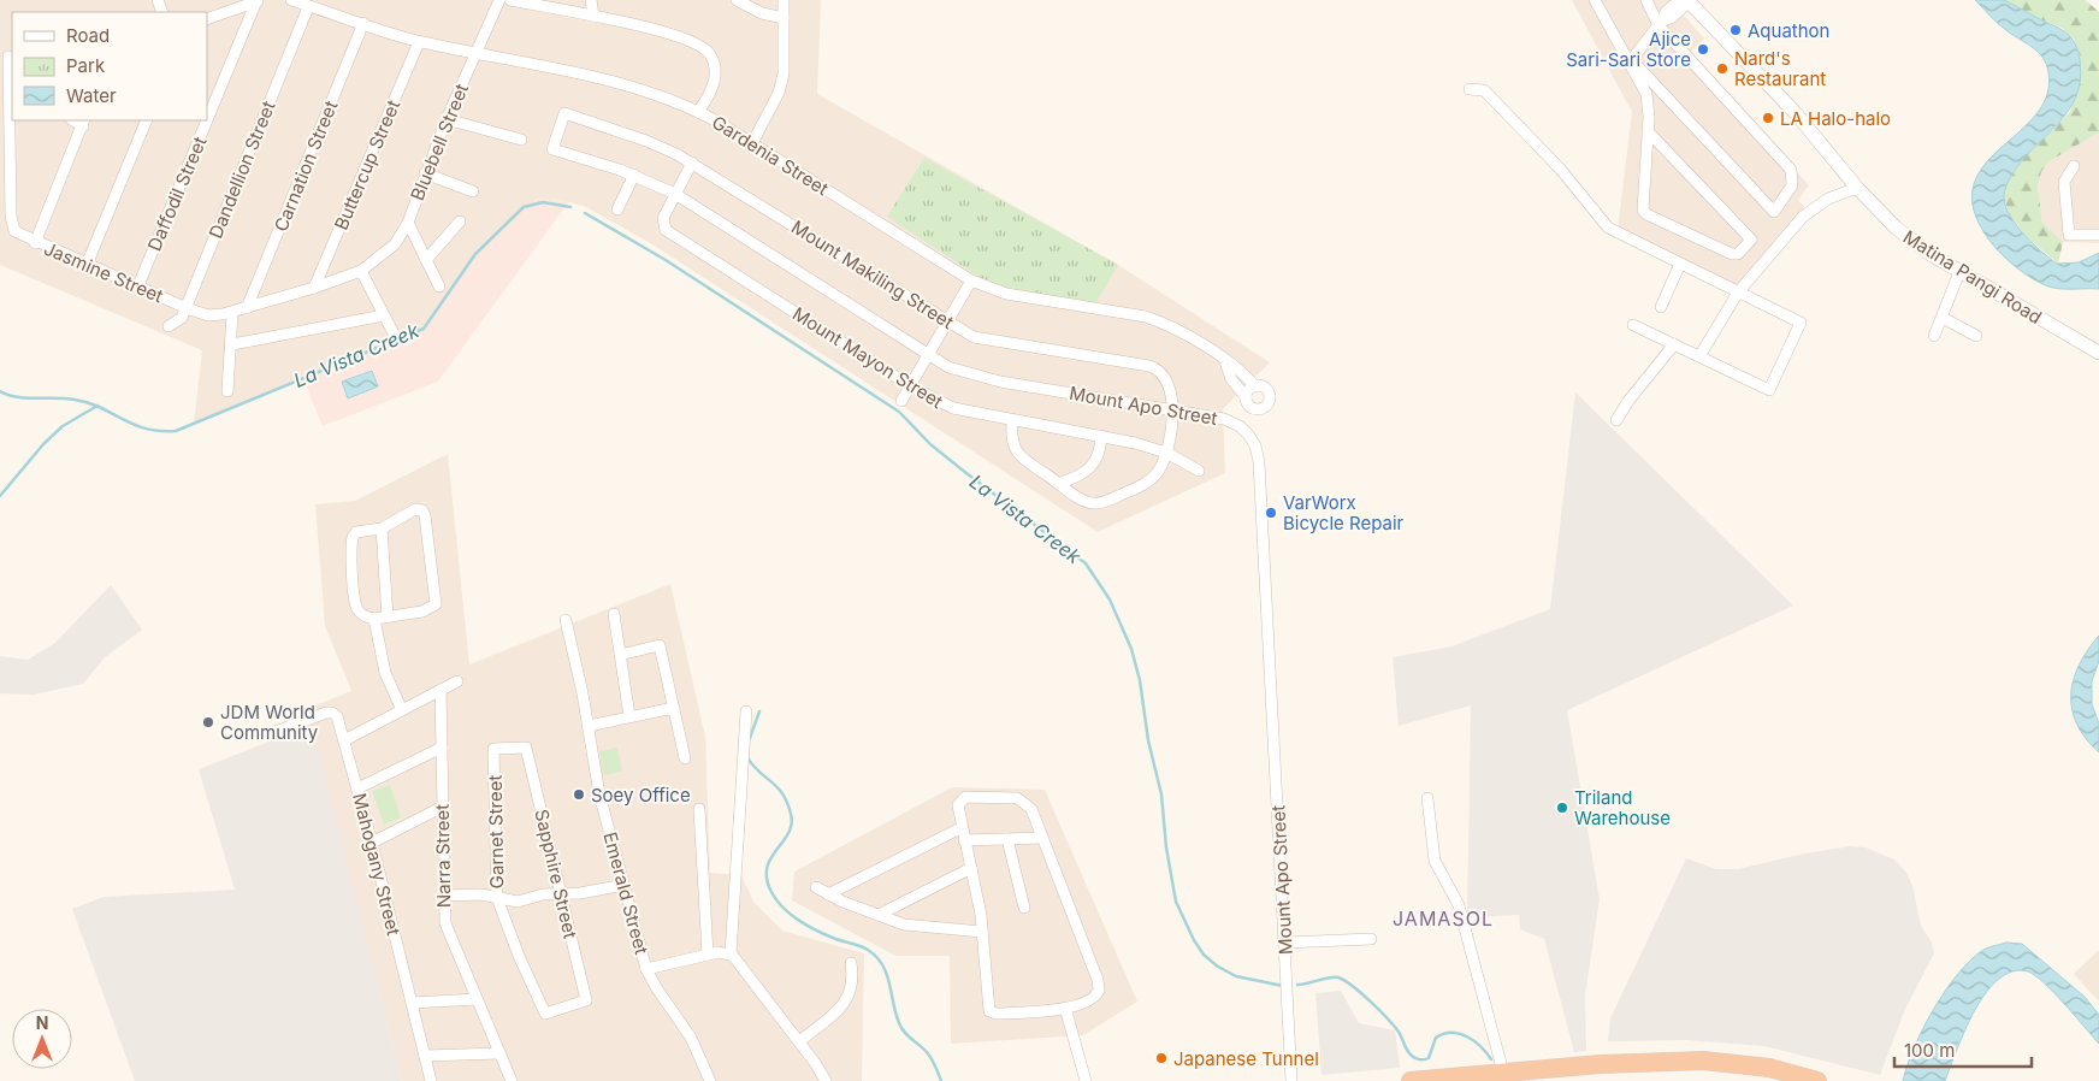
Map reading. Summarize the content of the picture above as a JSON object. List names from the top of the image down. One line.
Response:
{"streets":{"street":["Bluebell Street","Gardenia Street","Buttercup Street","Carnation Street","Dandellion Street","Daffodil Street","Jasmine Street","Mount Makiling Street","Matina Pangi Road","Mount Mayon Street","Mount Apo Street","Garnet Street","Narra Street","Mahogany Street","Sapphire Street","Emerald Street"]},"crossings":[["Bluebell Street","Gardenia Street"],["Bluebell Street","Jasmine Street"],["Gardenia Street","Buttercup Street"],["Gardenia Street","Carnation Street"],["Gardenia Street","Dandellion Street"],["Buttercup Street","Jasmine Street"],["Carnation Street","Jasmine Street"],["Dandellion Street","Jasmine Street"],["Daffodil Street","Jasmine Street"],["Mount Makiling Street","Mount Mayon Street"],["Mount Makiling Street","Mount Apo Street"],["Mount Mayon Street","Mount Apo Street"],["Garnet Street","Sapphire Street"]],"districts":["JAMASOL"],"water":["La Vista Creek"],"places":["Aquathon","Ajice Sari-Sari Store","Nard's Restaurant","LA Halo-halo","VarWorx Bicycle Repair","JDM World Community","Soey Office","Triland Warehouse","Japanese Tunnel"],"legend":["Road","Park","Water"],"scale_bar":"100 m","north":"top"}
